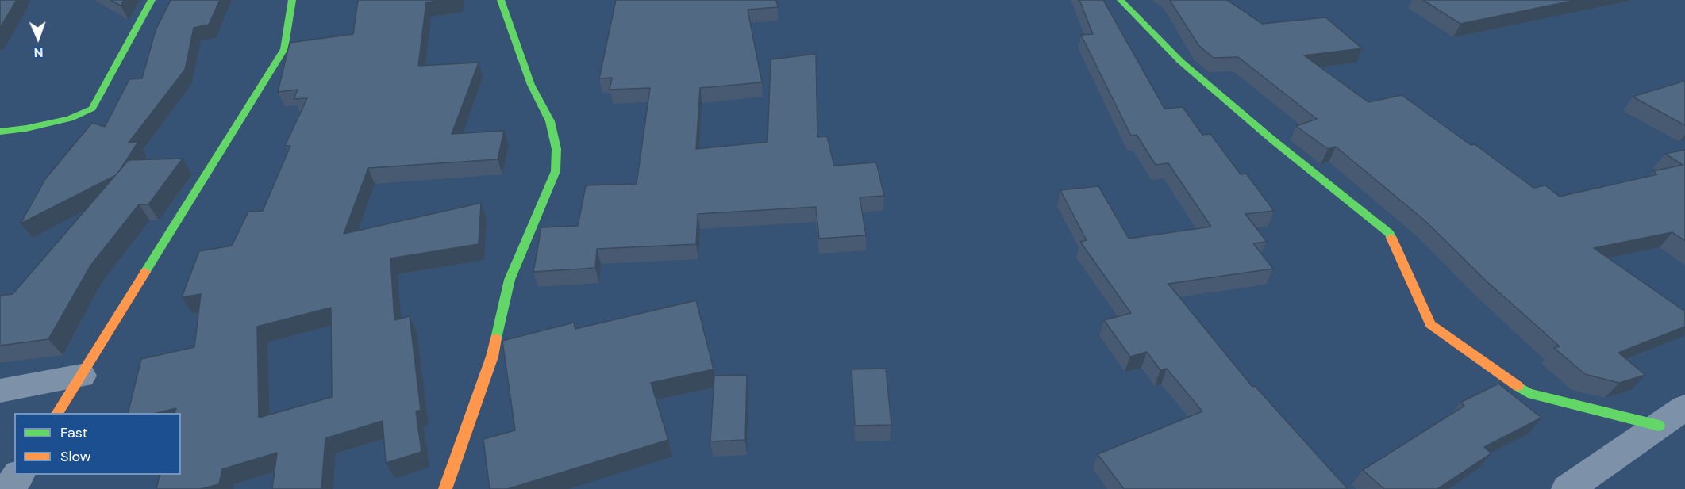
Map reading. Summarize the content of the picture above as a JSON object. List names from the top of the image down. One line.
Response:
{"legend":["Fast","Slow"],"north":"bottom"}
